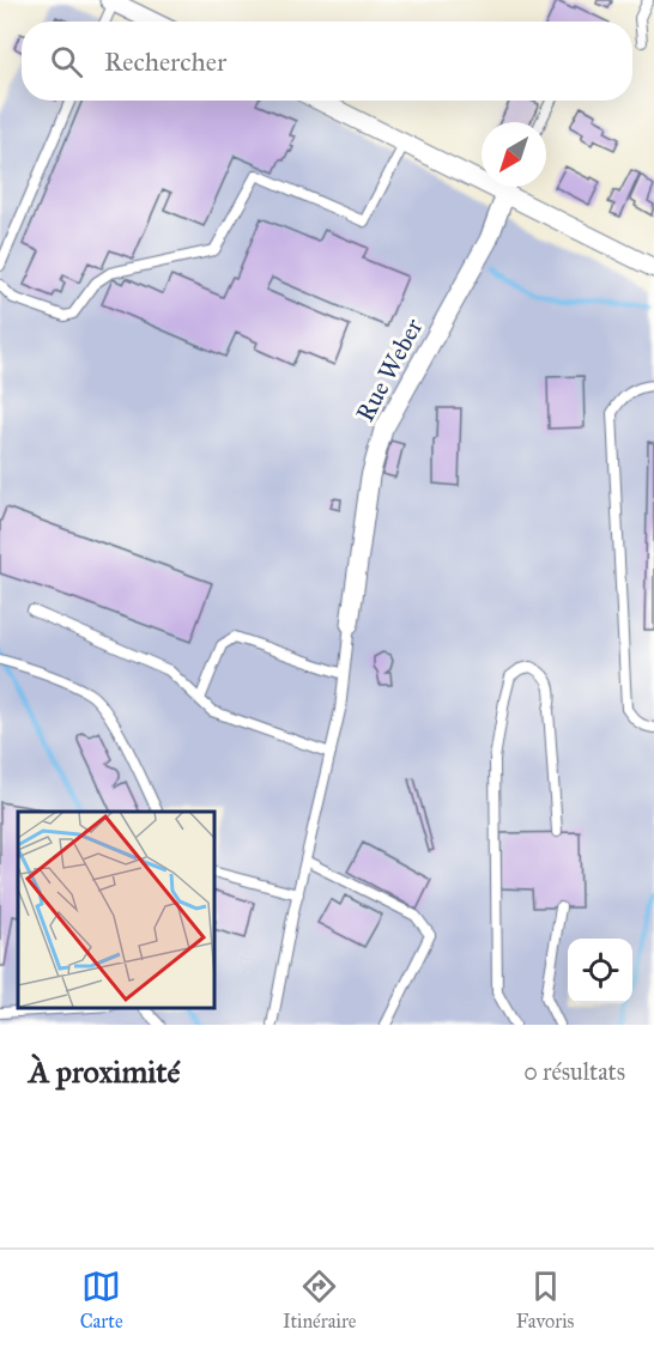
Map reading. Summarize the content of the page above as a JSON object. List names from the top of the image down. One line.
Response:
{"streets":{"street":["Rue Weber"]},"north":"bottom left","page":{"search":"Rechercher","heading":["À proximité","0 résultats"],"nav":["Carte","Itinéraire","Favoris"]}}
